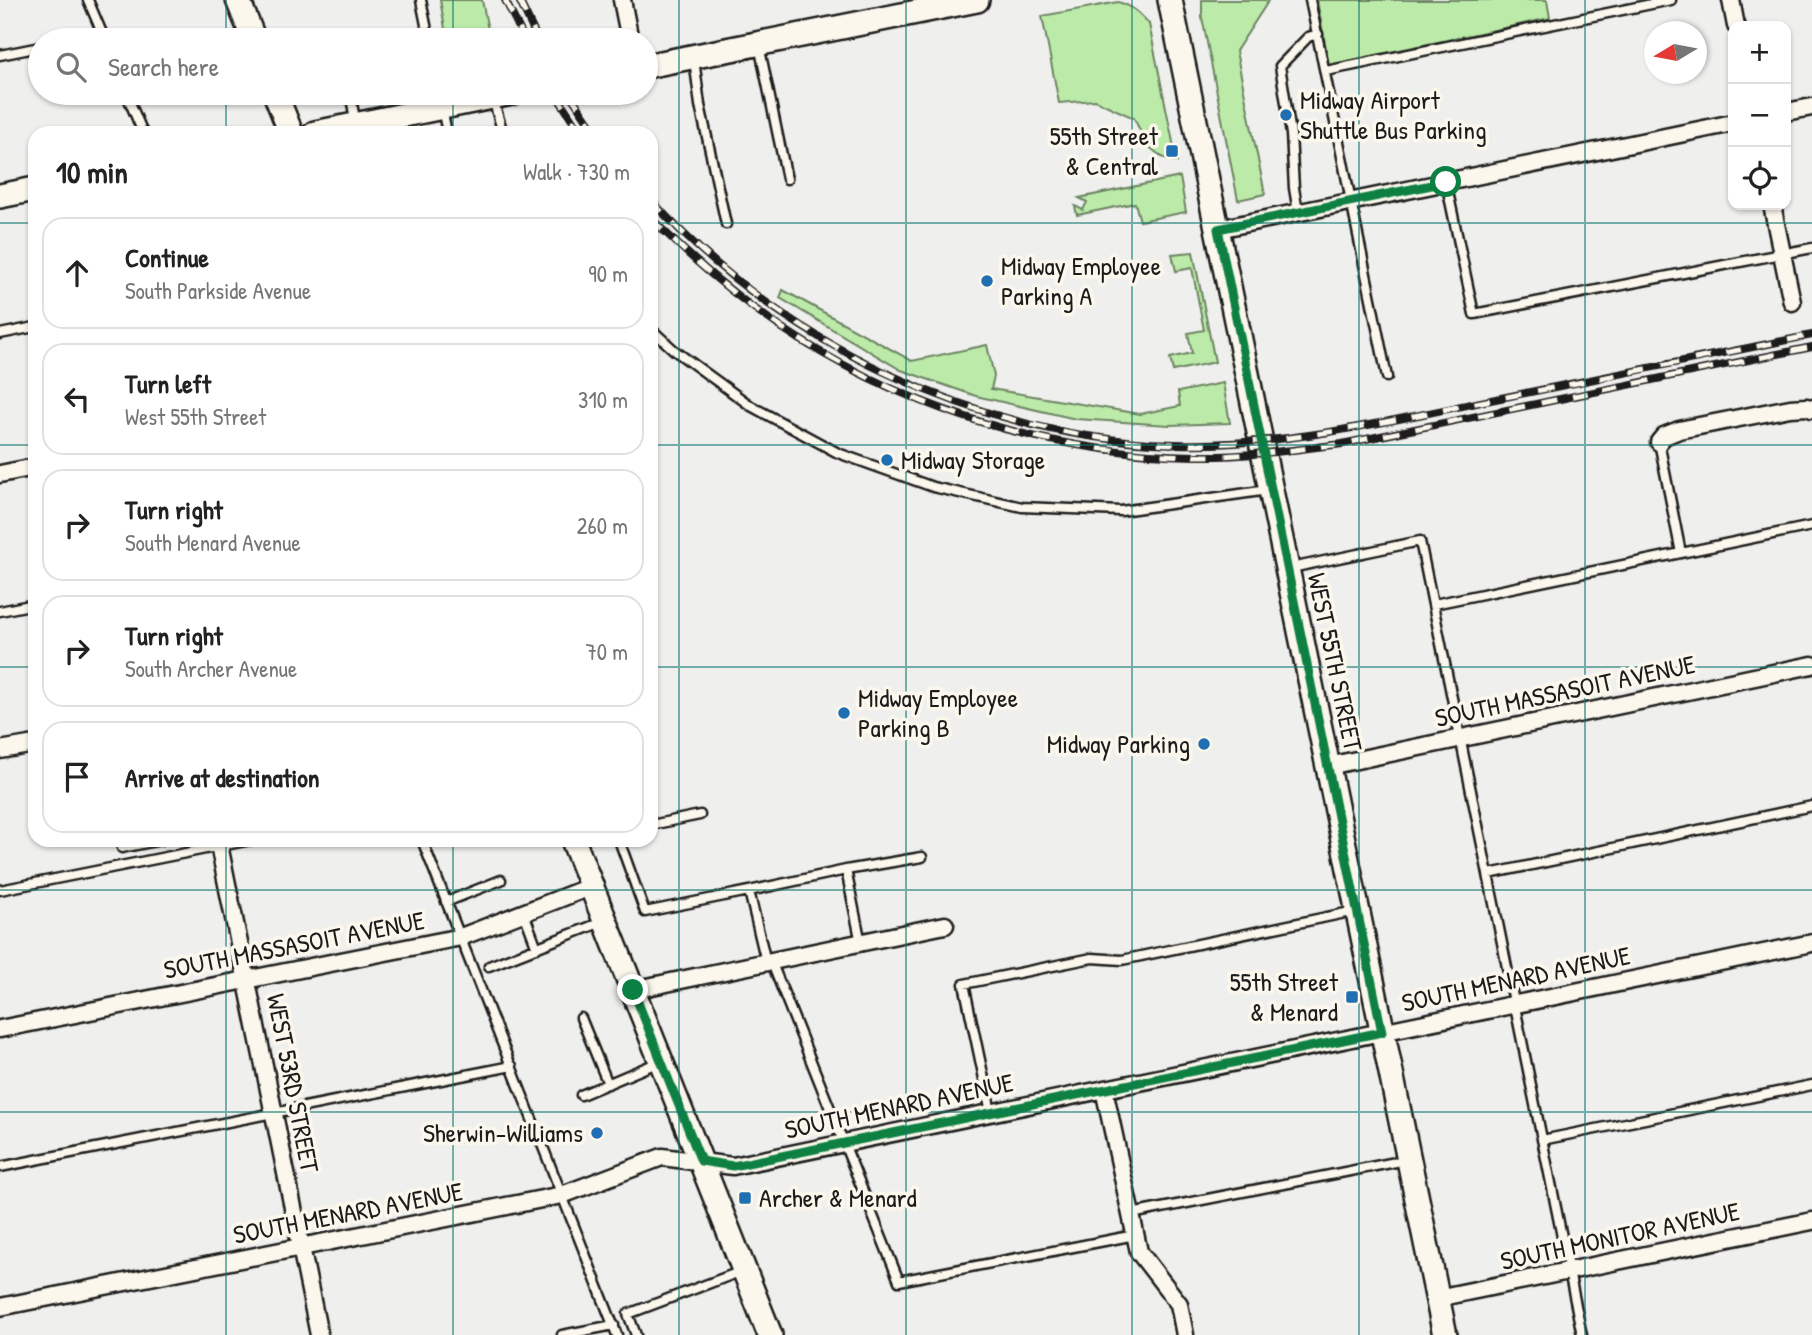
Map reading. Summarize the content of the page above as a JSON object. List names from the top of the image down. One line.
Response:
{"streets":{"main road":["WEST 55TH STREET"],"street":["SOUTH MASSASOIT AVENUE","SOUTH MENARD AVENUE","WEST 53RD STREET","SOUTH MONITOR AVENUE"]},"crossings":[["WEST 55TH STREET","SOUTH MASSASOIT AVENUE"],["WEST 55TH STREET","SOUTH MENARD AVENUE"],["WEST 55TH STREET","SOUTH MONITOR AVENUE"],["SOUTH MASSASOIT AVENUE","WEST 53RD STREET"],["SOUTH MENARD AVENUE","WEST 53RD STREET"]],"places":{"other":["Midway Airport Shuttle Bus Parking","Midway Employee Parking A","Midway Storage","Midway Employee Parking B","Midway Parking","Sherwin-Williams"],"transit":["55th Street & Central","55th Street & Menard","Archer & Menard"]},"north":"left","page":{"map_buttons":["+","−"],"search":"Search here","heading":["10 min","Walk · 730 m"],"list":[["Continue","South Parkside Avenue","90 m"],["Turn left","West 55th Street","310 m"],["Turn right","South Menard Avenue","260 m"],["Turn right","South Archer Avenue","70 m"],"Arrive at destination"]}}
